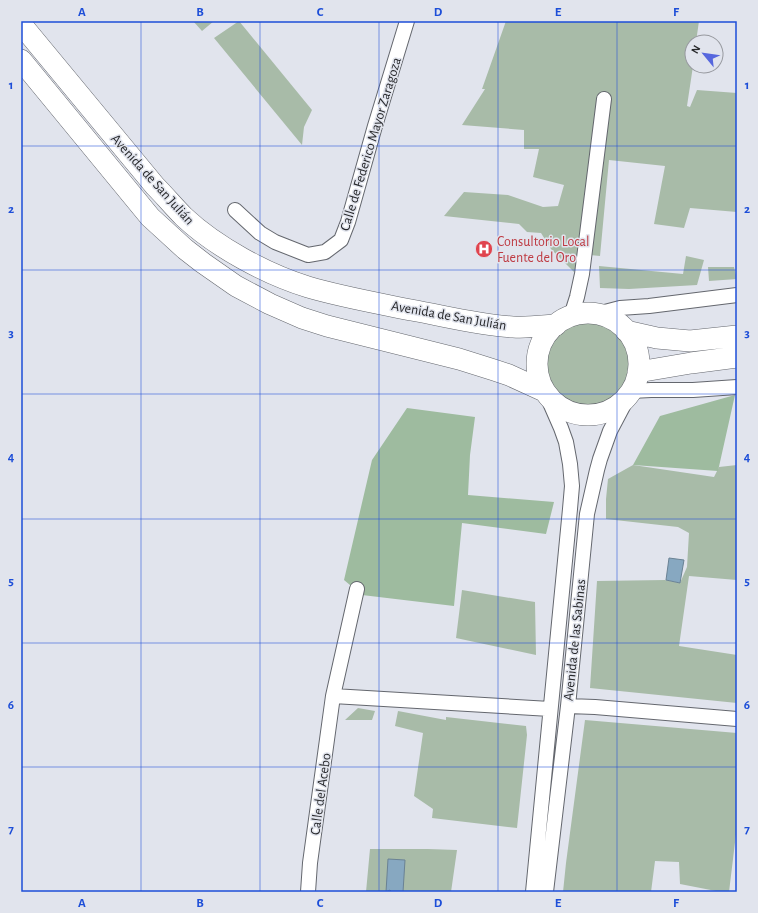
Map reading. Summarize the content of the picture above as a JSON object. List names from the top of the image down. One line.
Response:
{"streets":{"main road":["Avenida de San Julián"],"street":["Calle de Federico Mayor Zaragoza","Avenida de las Sabinas","Calle del Acebo"]},"crossings":[["Avenida de San Julián","Avenida de las Sabinas"]],"places":{"hospital":["Consultorio Local Fuente del Oro"]},"north":"top left","grid":{"columns":["A","B","C","D","E","F"],"rows":["1","2","3","4","5","6","7"]}}
